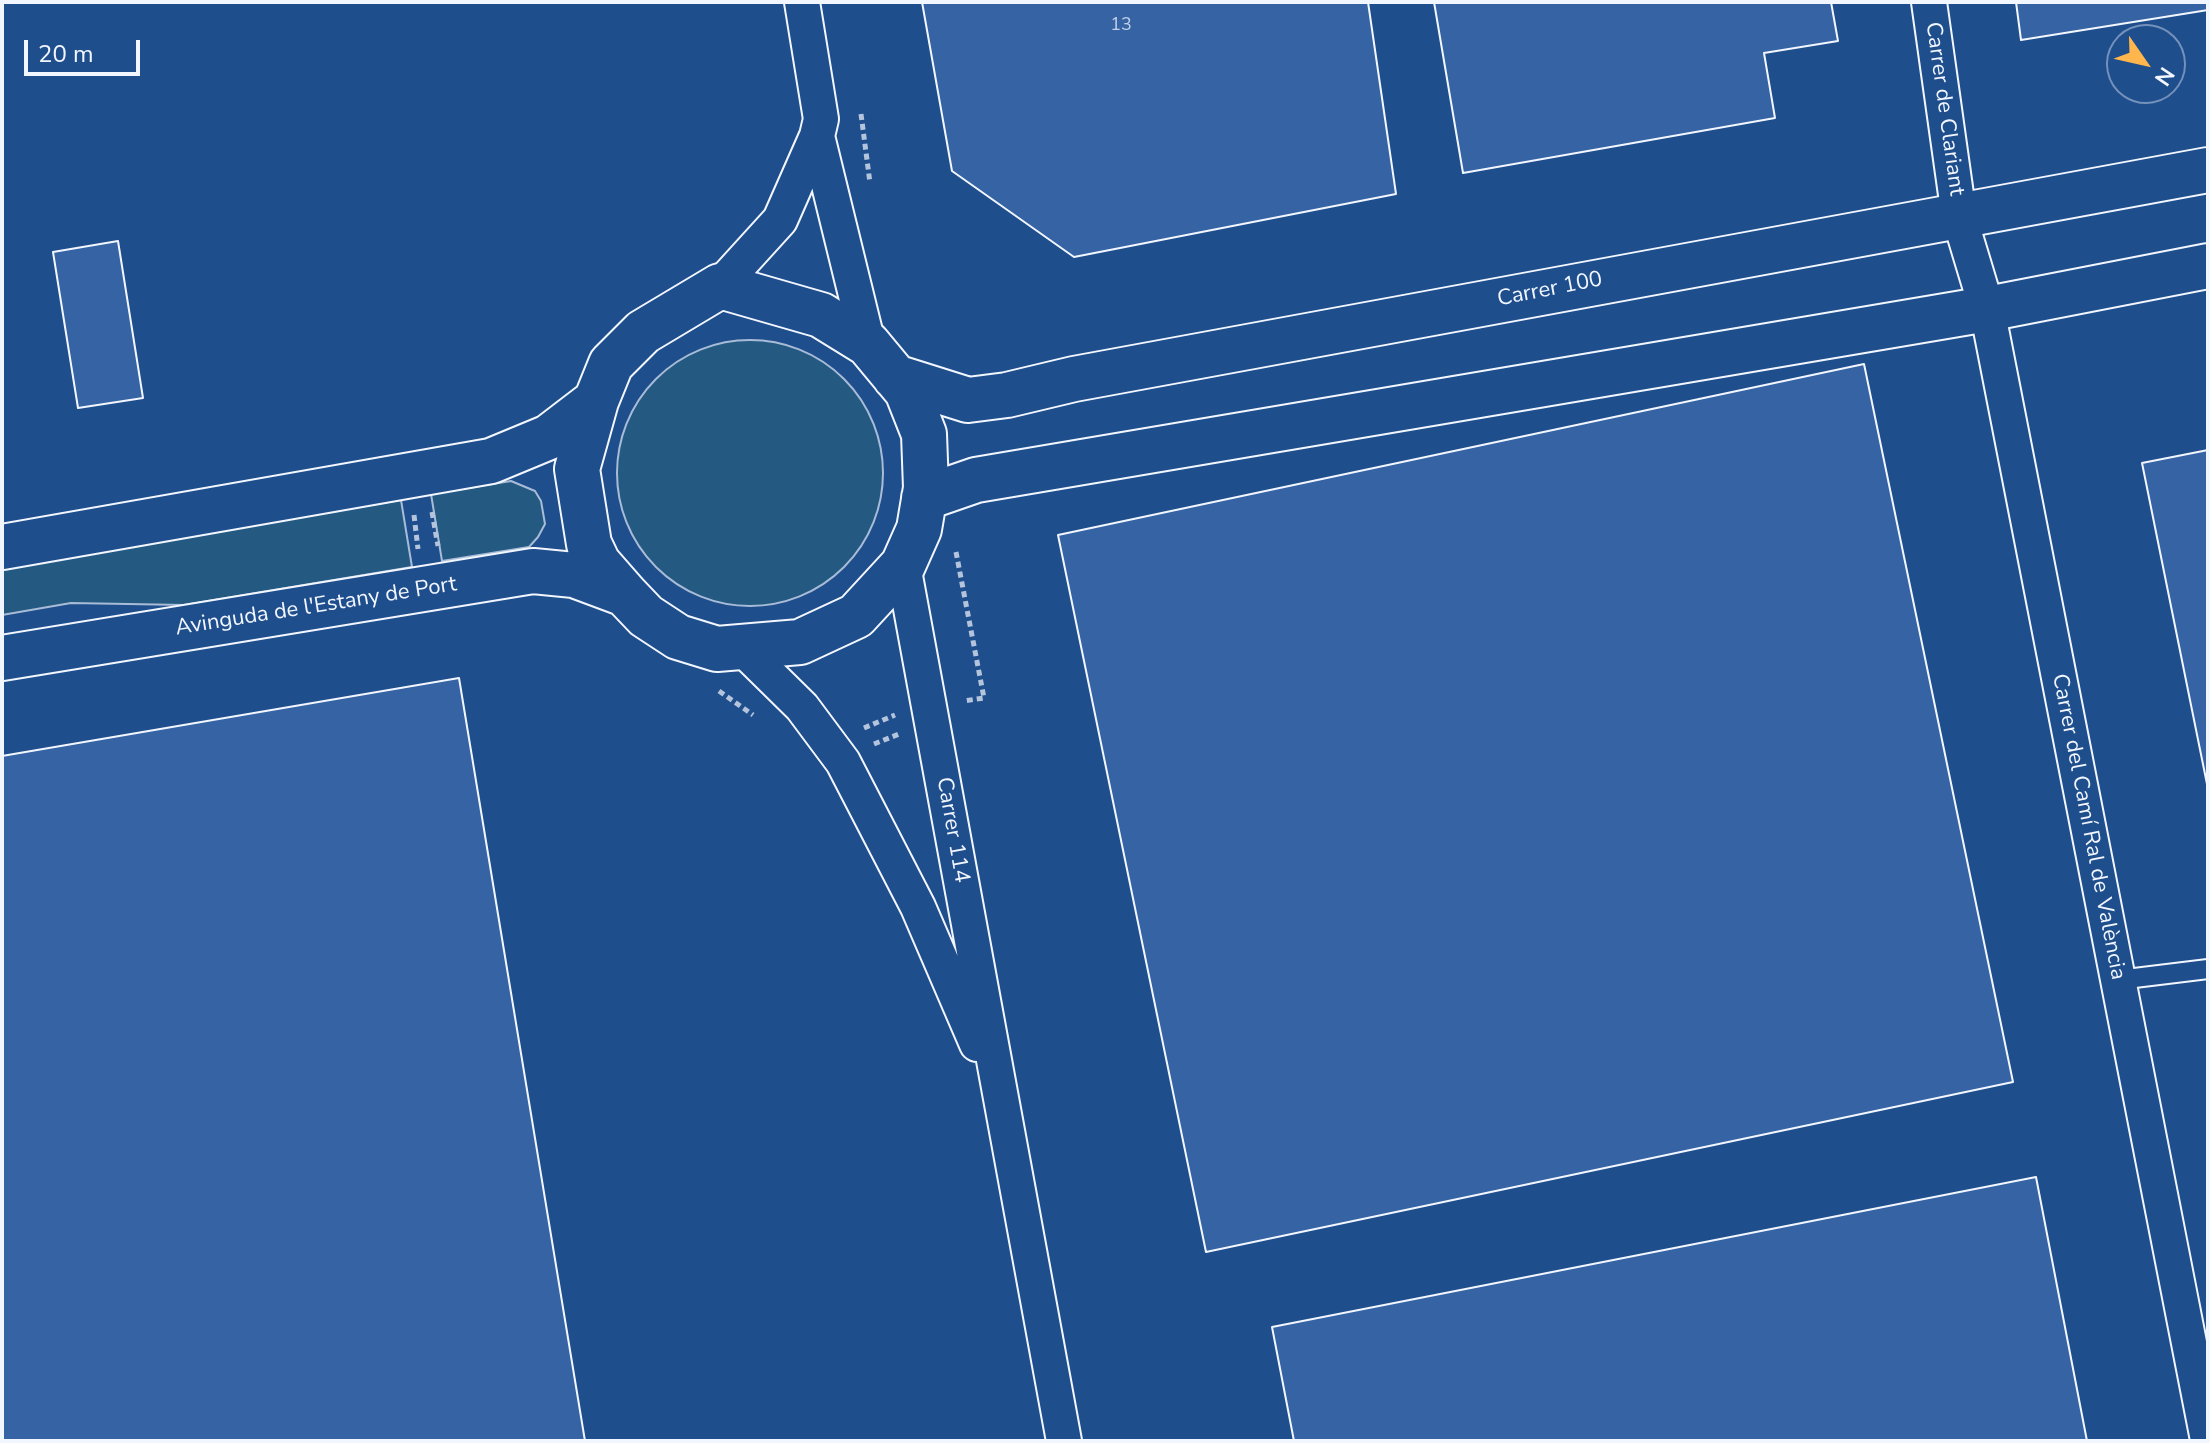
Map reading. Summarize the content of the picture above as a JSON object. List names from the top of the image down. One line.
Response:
{"streets":{"street":["Carrer de Clariant","Carrer 100","Avinguda de l'Estany de Port","Carrer del Camí Ral de València","Carrer 114"]},"crossings":[["Carrer de Clariant","Carrer 100"],["Carrer de Clariant","Carrer del Camí Ral de València"],["Carrer 100","Carrer del Camí Ral de València"]],"house_numbers":["13"],"scale_bar":"20 m","north":"bottom right"}
